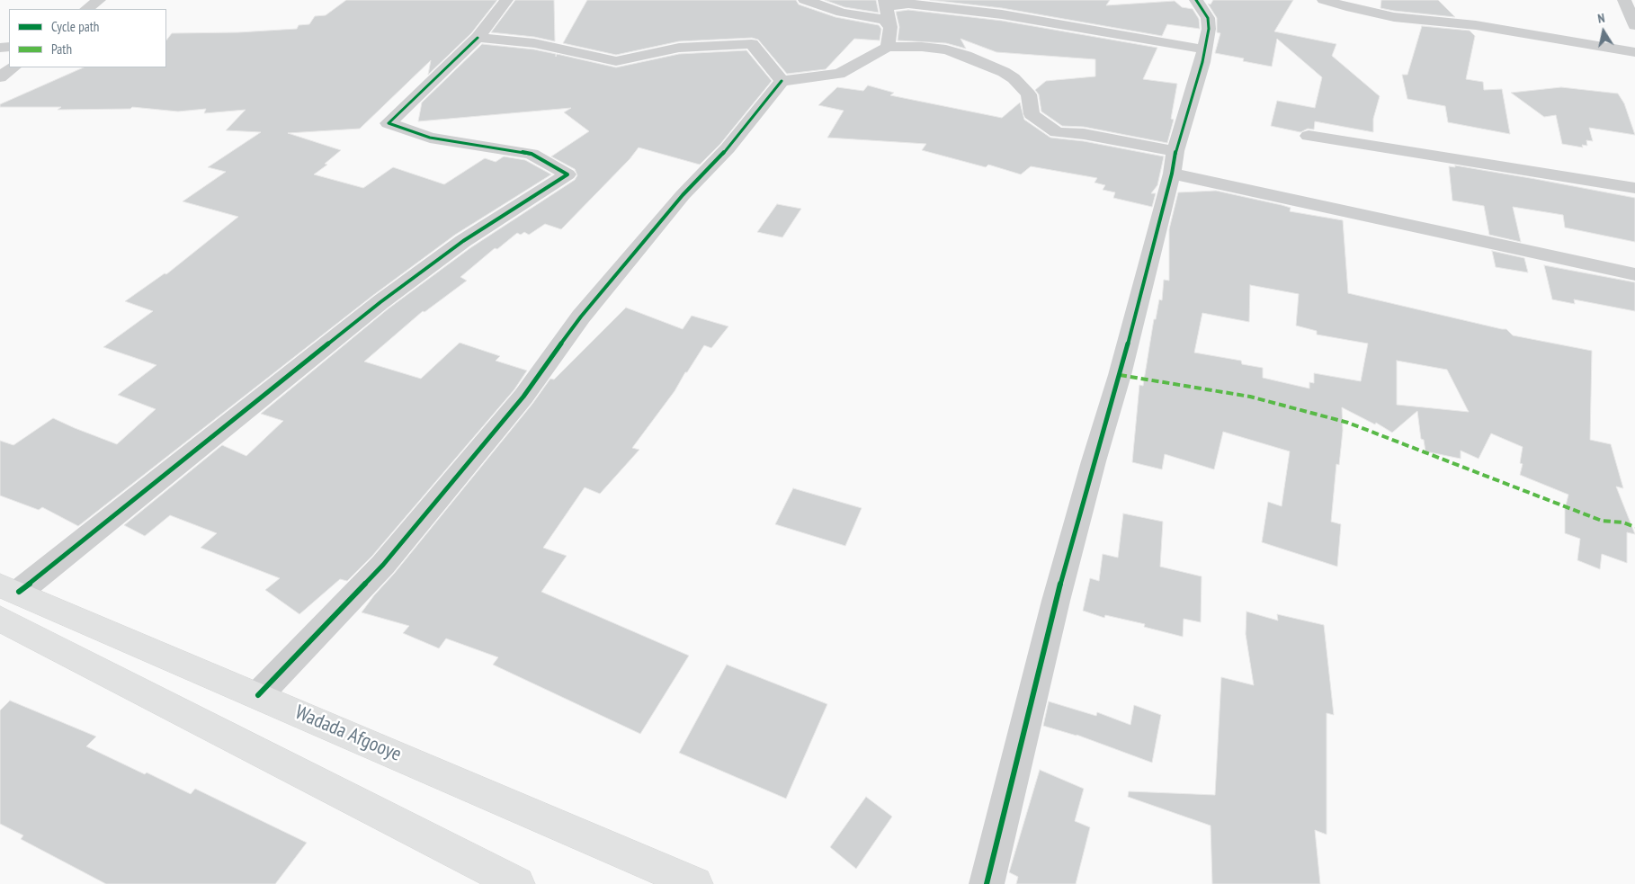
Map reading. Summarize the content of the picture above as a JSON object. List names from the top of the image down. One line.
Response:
{"streets":{"highway":["Wadada Afgooye"]},"legend":["Cycle path","Path"],"north":"top"}
